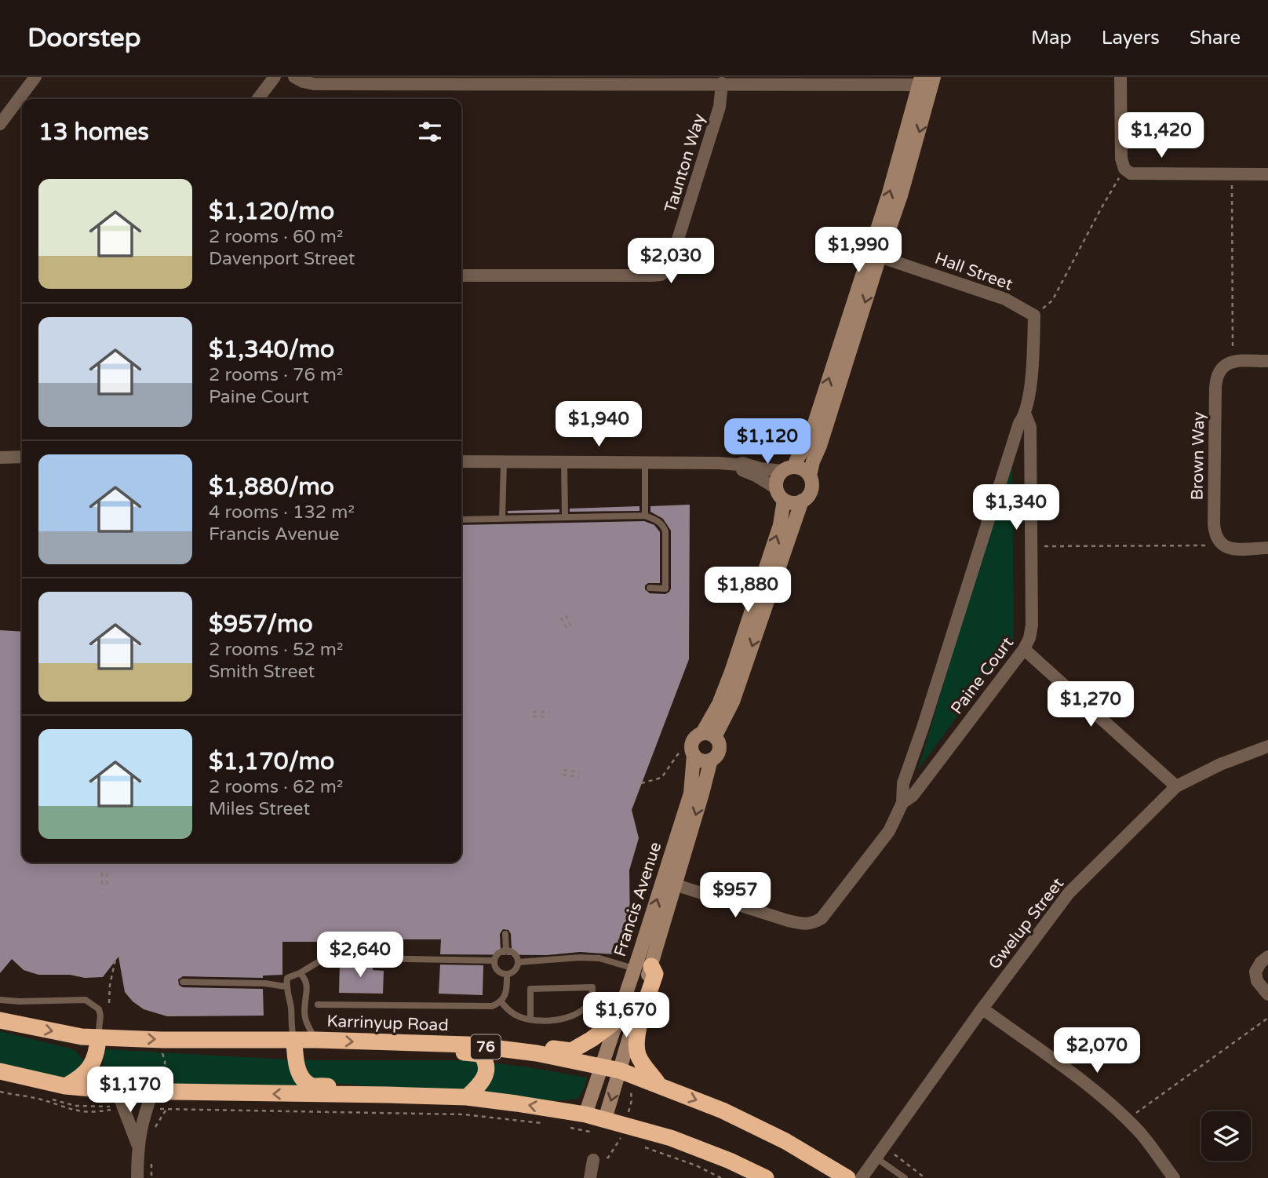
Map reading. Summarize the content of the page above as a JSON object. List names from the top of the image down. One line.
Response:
{"streets":{"highway":["Karrinyup Road","76"],"street":["Taunton Way","Hall Street","Brown Way","Paine Court","Francis Avenue","Gwelup Street"]},"crossings":[["Hall Street","Paine Court"],["Paine Court","Francis Avenue"],["Francis Avenue","Karrinyup Road"]],"page":{"header":"Doorstep","nav":["Map","Layers","Share"],"heading":"13 homes","price":["$1,420","$1,990","$2,030","$1,940","$1,120","$1,340","$1,880","$1,270","$957","$2,640","$1,670","$2,070","$1,170"],"list":[{"name":"$1,120/mo","note":"2 rooms · 60 m² · Davenport Street"},{"name":"$1,340/mo","note":"2 rooms · 76 m² · Paine Court"},{"name":"$1,880/mo","note":"4 rooms · 132 m² · Francis Avenue"},{"name":"$957/mo","note":"2 rooms · 52 m² · Smith Street"},{"name":"$1,170/mo","note":"2 rooms · 62 m² · Miles Street"}]}}
